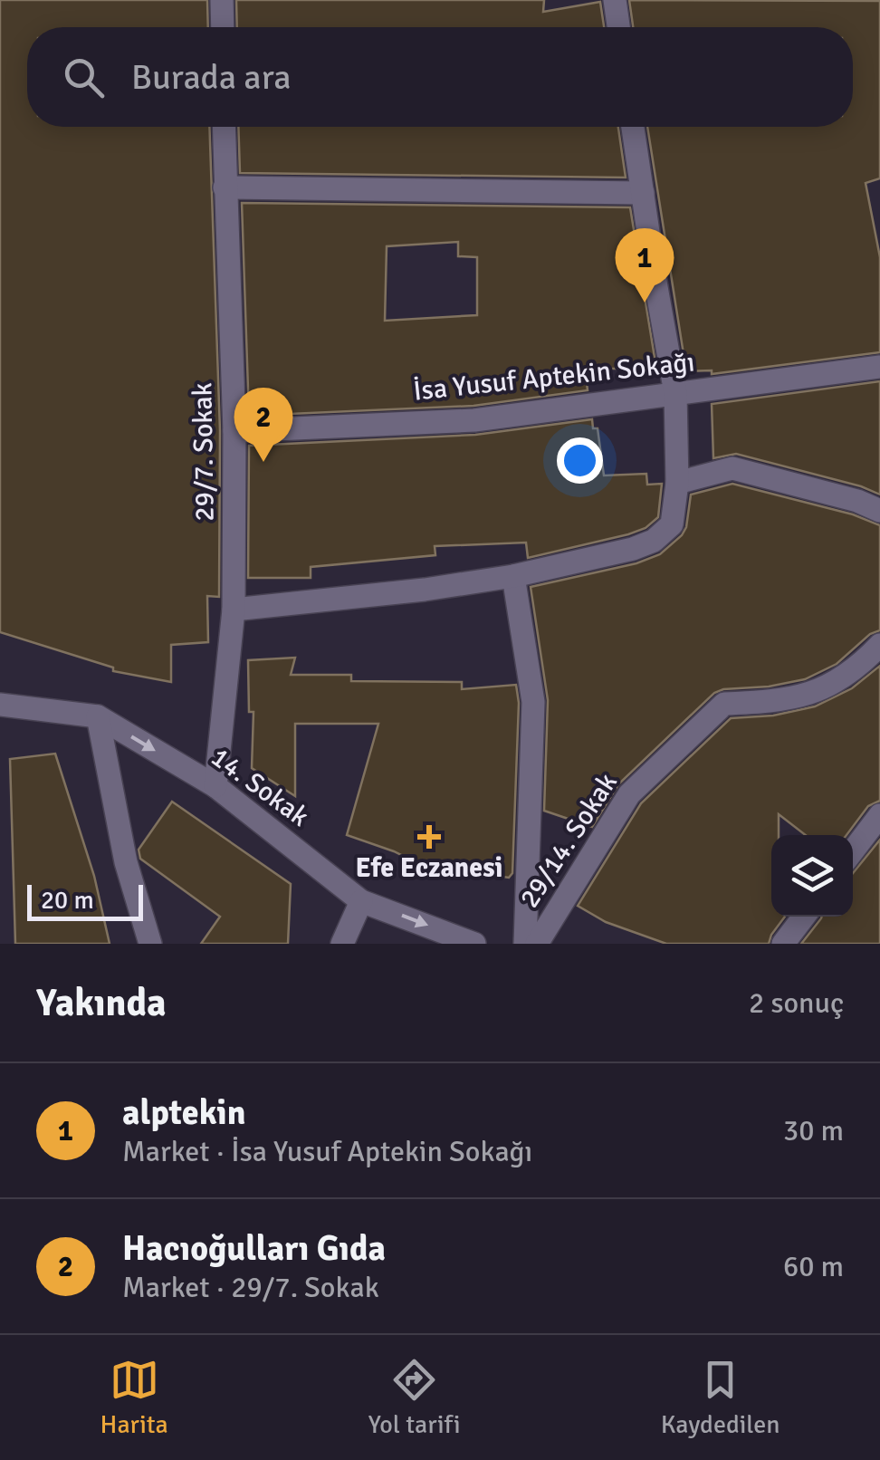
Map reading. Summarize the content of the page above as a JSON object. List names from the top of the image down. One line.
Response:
{"streets":{"street":["İsa Yusuf Aptekin Sokağı","29/7. Sokak","14. Sokak","29/14. Sokak"]},"crossings":[["İsa Yusuf Aptekin Sokağı","29/7. Sokak"],["29/7. Sokak","14. Sokak"]],"one_way":["14. Sokak"],"places":{"health":["Efe Eczanesi"]},"scale_bar":"20 m","page":{"search":"Burada ara","pins":["1","2"],"scale":"20 m","heading":["Yakında","2 sonuç"],"list":[{"mark":"1","name":"alptekin","note":"Market · İsa Yusuf Aptekin Sokağı","value":"30 m"},{"mark":"2","name":"Hacıoğulları Gıda","note":"Market · 29/7. Sokak","value":"60 m"}],"nav":["Harita","Yol tarifi","Kaydedilen"]}}
